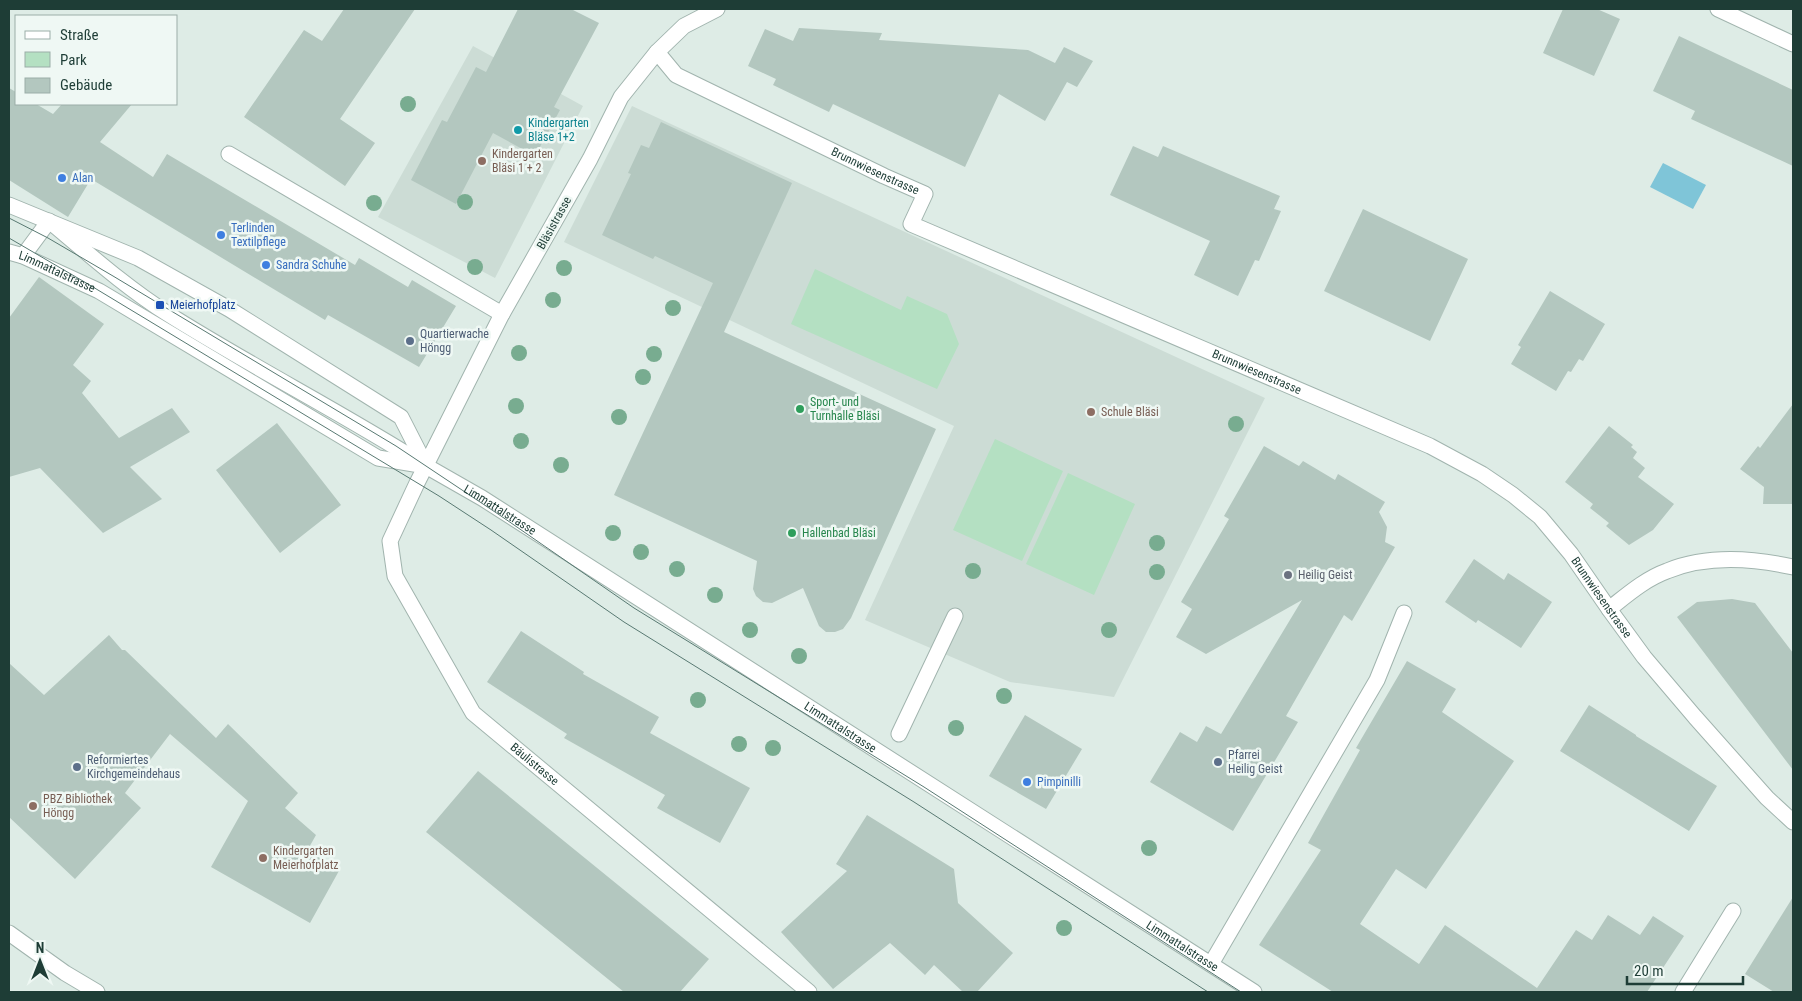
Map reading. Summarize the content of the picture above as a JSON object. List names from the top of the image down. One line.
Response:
{"streets":{"street":["Brunnwiesenstrasse","Bläsistrasse","Limmattalstrasse","Bäulistrasse"]},"crossings":[["Brunnwiesenstrasse","Bläsistrasse"],["Bläsistrasse","Limmattalstrasse"],["Bläsistrasse","Bäulistrasse"],["Limmattalstrasse","Bäulistrasse"]],"places":{"other":["Kindergarten Bläse 1+2","Kindergarten Bläsi 1 + 2","Alan","Terlinden Textilpflege","Sandra Schuhe","Quartierwache Höngg","Sport- und Turnhalle Bläsi","Schule Bläsi","Hallenbad Bläsi","Heilig Geist","Pfarrei Heilig Geist","Reformiertes Kirchgemeindehaus","Pimpinilli","PBZ Bibliothek Höngg","Kindergarten Meierhofplatz"],"transit":["Meierhofplatz"]},"legend":["Straße","Park","Gebäude"],"scale_bar":"20 m","north":"top"}
